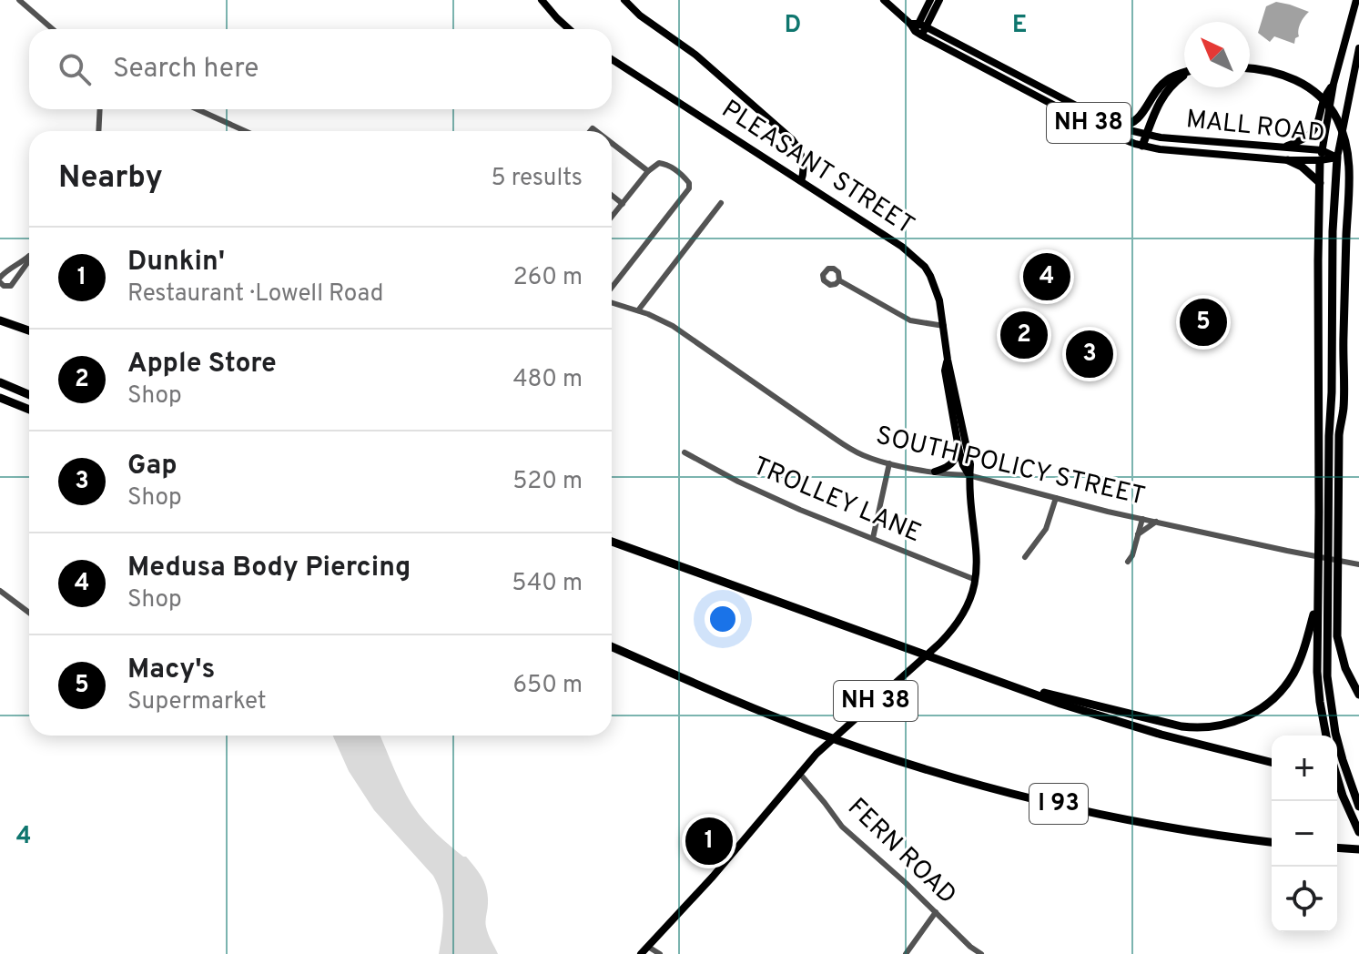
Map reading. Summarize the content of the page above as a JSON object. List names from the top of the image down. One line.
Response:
{"streets":{"highway":["I 93"],"main road":["NH 38","MALL ROAD","PLEASANT STREET"],"street":["SOUTH POLICY STREET","TROLLEY LANE","FERN ROAD"]},"crossings":[["NH 38","PLEASANT STREET"],["NH 38","SOUTH POLICY STREET"],["NH 38","TROLLEY LANE"],["NH 38","FERN ROAD"],["PLEASANT STREET","SOUTH POLICY STREET"]],"north":"top left","page":{"search":"Search here","heading":["Nearby","5 results"],"list":[{"mark":"1","name":"Dunkin'","note":"Restaurant · Lowell Road","value":"260 m"},{"mark":"2","name":"Apple Store","note":"Shop","value":"480 m"},{"mark":"3","name":"Gap","note":"Shop","value":"520 m"},{"mark":"4","name":"Medusa Body Piercing","note":"Shop","value":"540 m"},{"mark":"5","name":"Macy's","note":"Supermarket","value":"650 m"}],"pins":["4","5","2","3","1"],"map_buttons":["+","−"]},"grid":{"columns":["D","E"],"rows":["4"]}}
